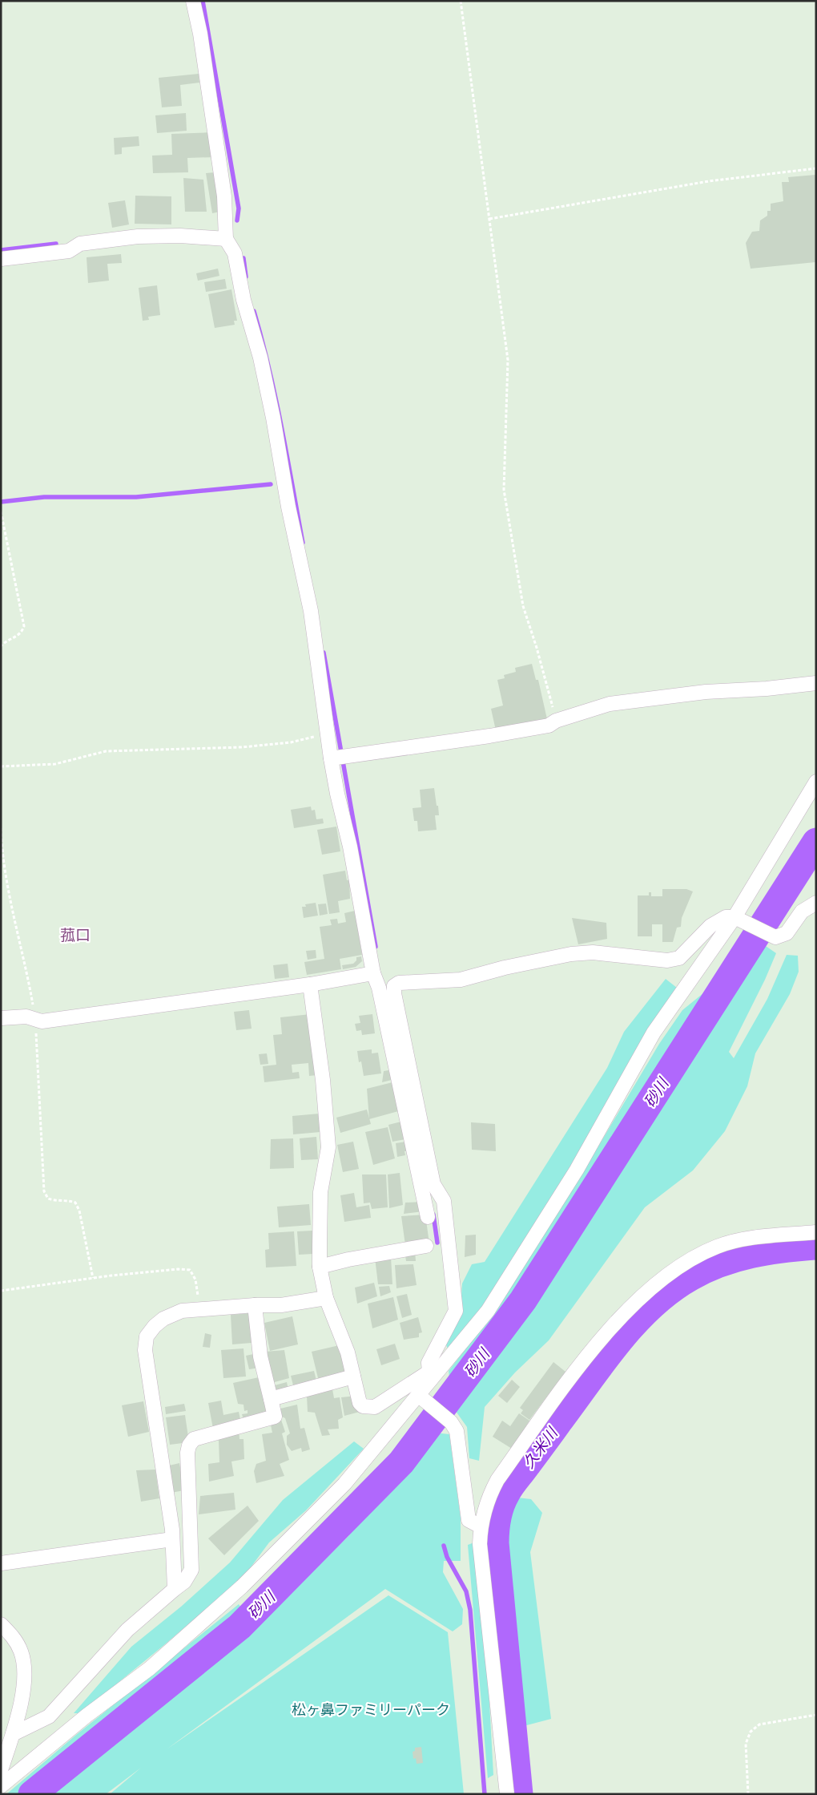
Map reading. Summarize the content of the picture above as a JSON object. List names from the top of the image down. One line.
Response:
{"districts":["菰口"],"water":["砂川","久米川"],"parks":["松ヶ鼻ファミリーパーク"]}
